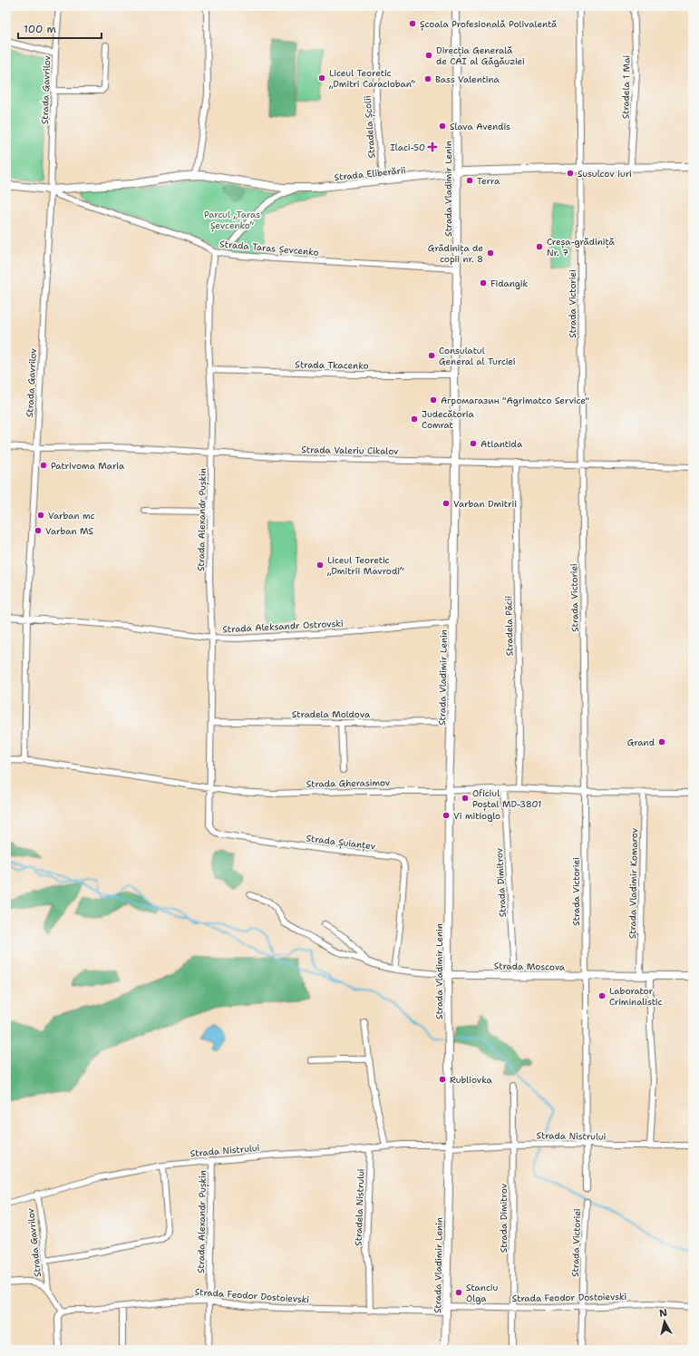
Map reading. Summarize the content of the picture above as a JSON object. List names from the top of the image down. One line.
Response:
{"streets":{"main road":["Strada Eliberării","Strada Vladimir Lenin","Strada Taras Șevcenko","Strada Moscova"],"street":["Stradela 1 Mai","Strada Gavrilov","Stradela Școlii","Strada Victoriei","Strada Tkacenko","Strada Valeriu Cikalov","Strada Alexandr Pușkin","Strada Aleksandr Ostrovski","Stradela Păcii","Stradela Moldova","Strada Gherasimov","Strada Șuianțev","Strada Dimitrov","Strada Vladimir Komarov","Strada Nistrului","Stradela Nistrului","Strada Feodor Dostoievski"]},"crossings":[["Stradela 1 Mai","Strada Eliberării"],["Strada Gavrilov","Strada Eliberării"],["Strada Gavrilov","Strada Taras Șevcenko"],["Strada Gavrilov","Strada Valeriu Cikalov"],["Strada Gavrilov","Strada Aleksandr Ostrovski"],["Strada Gavrilov","Strada Gherasimov"],["Strada Gavrilov","Strada Nistrului"],["Stradela Școlii","Strada Eliberării"],["Strada Eliberării","Strada Vladimir Lenin"],["Strada Eliberării","Strada Taras Șevcenko"],["Strada Eliberării","Strada Victoriei"],["Strada Vladimir Lenin","Strada Taras Șevcenko"],["Strada Vladimir Lenin","Strada Tkacenko"],["Strada Vladimir Lenin","Strada Valeriu Cikalov"],["Strada Vladimir Lenin","Strada Aleksandr Ostrovski"],["Strada Vladimir Lenin","Stradela Moldova"],["Strada Vladimir Lenin","Strada Gherasimov"],["Strada Vladimir Lenin","Strada Moscova"],["Strada Vladimir Lenin","Strada Nistrului"],["Strada Vladimir Lenin","Strada Feodor Dostoievski"],["Strada Taras Șevcenko","Strada Alexandr Pușkin"],["Strada Victoriei","Strada Valeriu Cikalov"],["Strada Victoriei","Strada Gherasimov"],["Strada Victoriei","Strada Moscova"],["Strada Victoriei","Strada Nistrului"],["Strada Victoriei","Strada Feodor Dostoievski"],["Strada Tkacenko","Strada Alexandr Pușkin"],["Strada Valeriu Cikalov","Strada Alexandr Pușkin"],["Strada Valeriu Cikalov","Stradela Păcii"],["Strada Alexandr Pușkin","Strada Aleksandr Ostrovski"],["Strada Alexandr Pușkin","Stradela Moldova"],["Strada Alexandr Pușkin","Strada Gherasimov"],["Strada Alexandr Pușkin","Strada Șuianțev"],["Strada Alexandr Pușkin","Strada Nistrului"],["Strada Alexandr Pușkin","Strada Feodor Dostoievski"],["Stradela Păcii","Strada Gherasimov"],["Strada Gherasimov","Strada Șuianțev"],["Strada Gherasimov","Strada Dimitrov"],["Strada Gherasimov","Strada Vladimir Komarov"],["Strada Șuianțev","Strada Moscova"],["Strada Dimitrov","Strada Moscova"],["Strada Dimitrov","Strada Nistrului"],["Strada Dimitrov","Strada Feodor Dostoievski"],["Strada Vladimir Komarov","Strada Moscova"],["Strada Nistrului","Stradela Nistrului"],["Stradela Nistrului","Strada Feodor Dostoievski"]],"parks":["Parcul „Taras Șevcenko“"],"places":{"other":["Școala Profesională Polivalentă","Direcția Generală de CAI al Găgăuziei","Liceul Teoretic „Dmitri Caracioban“","Bass Valentina","Slava Avendis","Susulcov iuri","Terra","Creșa-grădiniță Nr. 7","Grădinița de copii nr. 8","Fidangik","Consulatul General al Turciei","Агромагазин \"Agrimatco Service\"","Judecătoria Comrat","Atlantida","Patrivoma Maria","Varban Dmitrii","Varban mc","Varban MS","Liceul Teoretic „Dmitrii Mavrodi“","Grand","Oficiul Poștal MD-3801","Vi mitioglo","Laborator Criminalistic","Rubliovka","Stanciu Olga"],"health":["Ilaci-50"]},"scale_bar":"100 m","north":"top"}
